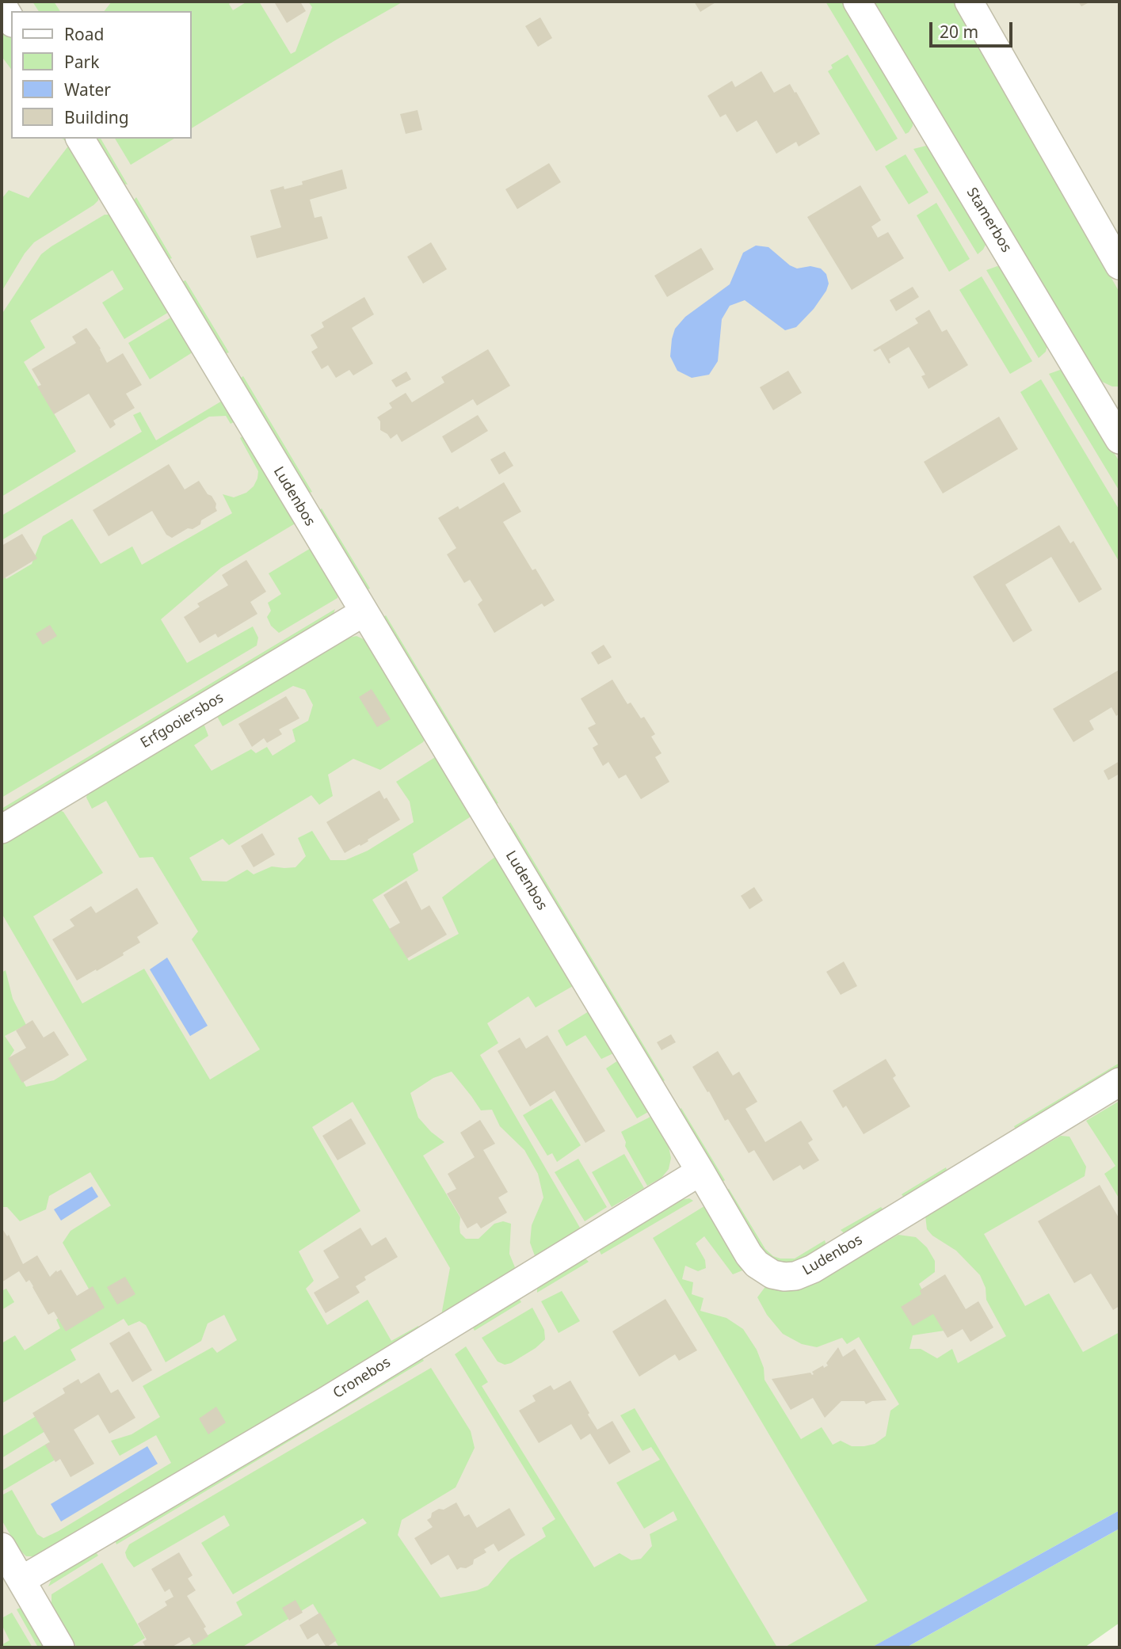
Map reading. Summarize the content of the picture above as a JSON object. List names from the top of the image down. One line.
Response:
{"streets":{"street":["Stamerbos","Ludenbos","Erfgooiersbos","Cronebos"]},"crossings":[["Ludenbos","Erfgooiersbos"],["Ludenbos","Cronebos"]],"legend":["Road","Park","Water","Building"],"scale_bar":"20 m"}
